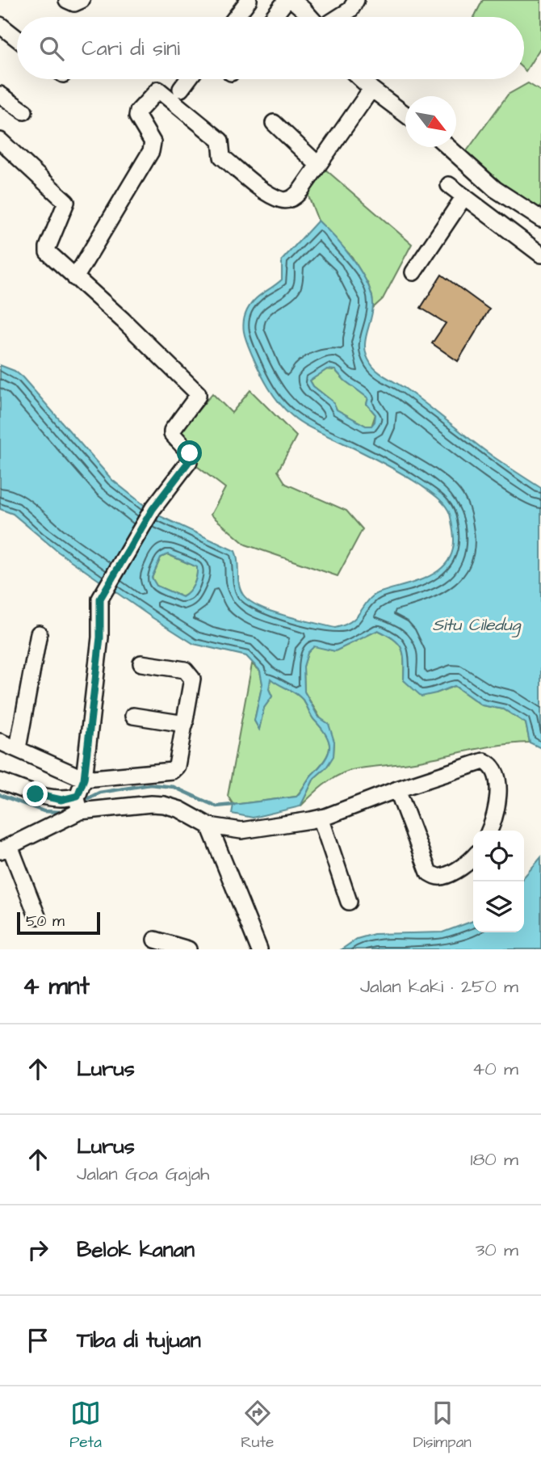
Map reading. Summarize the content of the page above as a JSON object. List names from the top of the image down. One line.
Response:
{"water":["Situ Ciledug"],"scale_bar":"50 m","north":"bottom right","page":{"search":"Cari di sini","scale":"50 m","heading":["4 mnt","Jalan kaki · 250 m"],"list":[["Lurus","40 m"],["Lurus","Jalan Goa Gajah","180 m"],["Belok kanan","30 m"],"Tiba di tujuan"],"nav":["Peta","Rute","Disimpan"]}}
